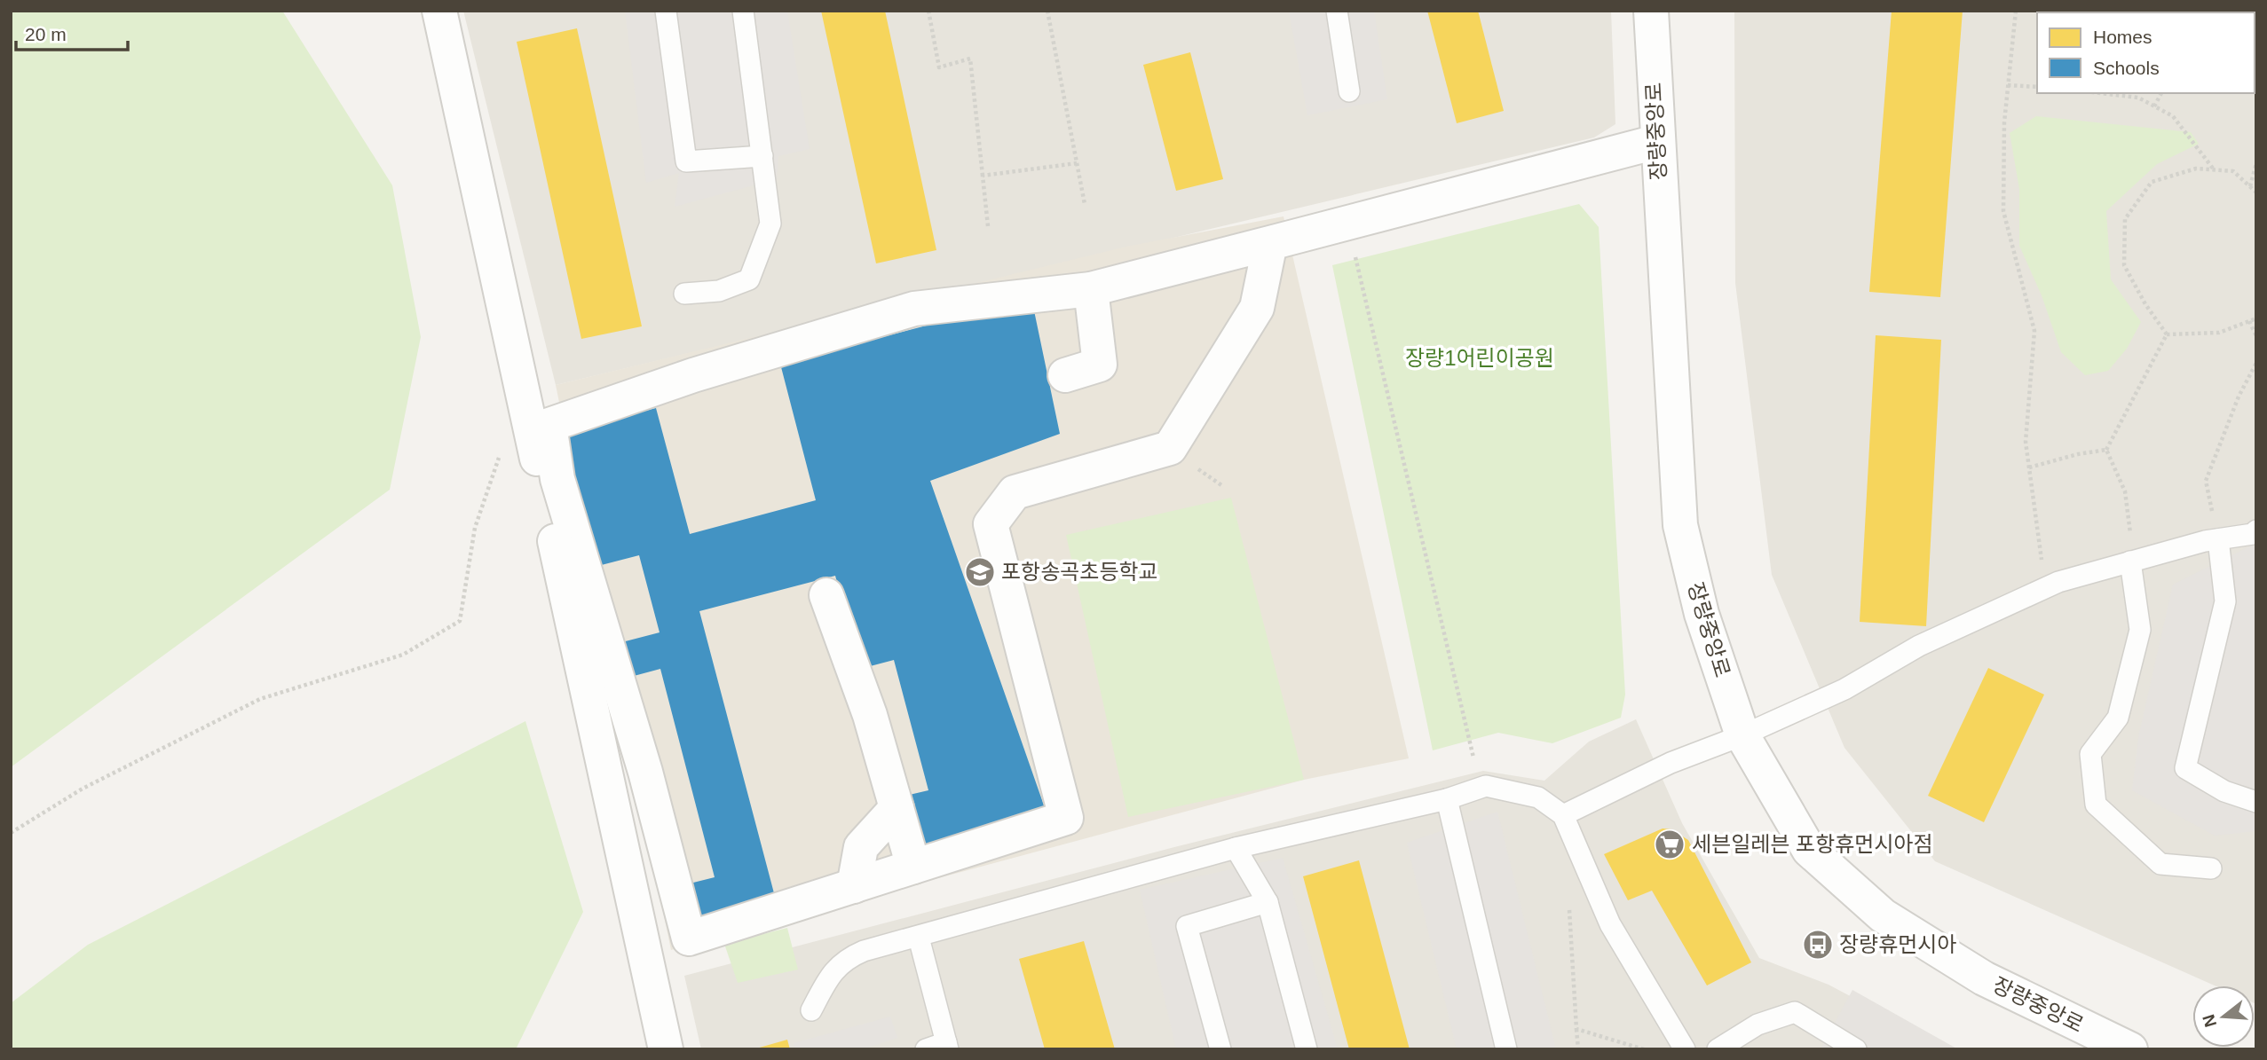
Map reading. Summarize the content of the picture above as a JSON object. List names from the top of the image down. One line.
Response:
{"streets":{"street":["장량중앙로"]},"parks":["장량1어린이공원"],"places":{"school or university":["포항송곡초등학교"],"supermarket":["세븐일레븐 포항휴먼시아점"],"bus stop":["장량휴먼시아"]},"legend":["Homes","Schools"],"scale_bar":"20 m","north":"left"}
